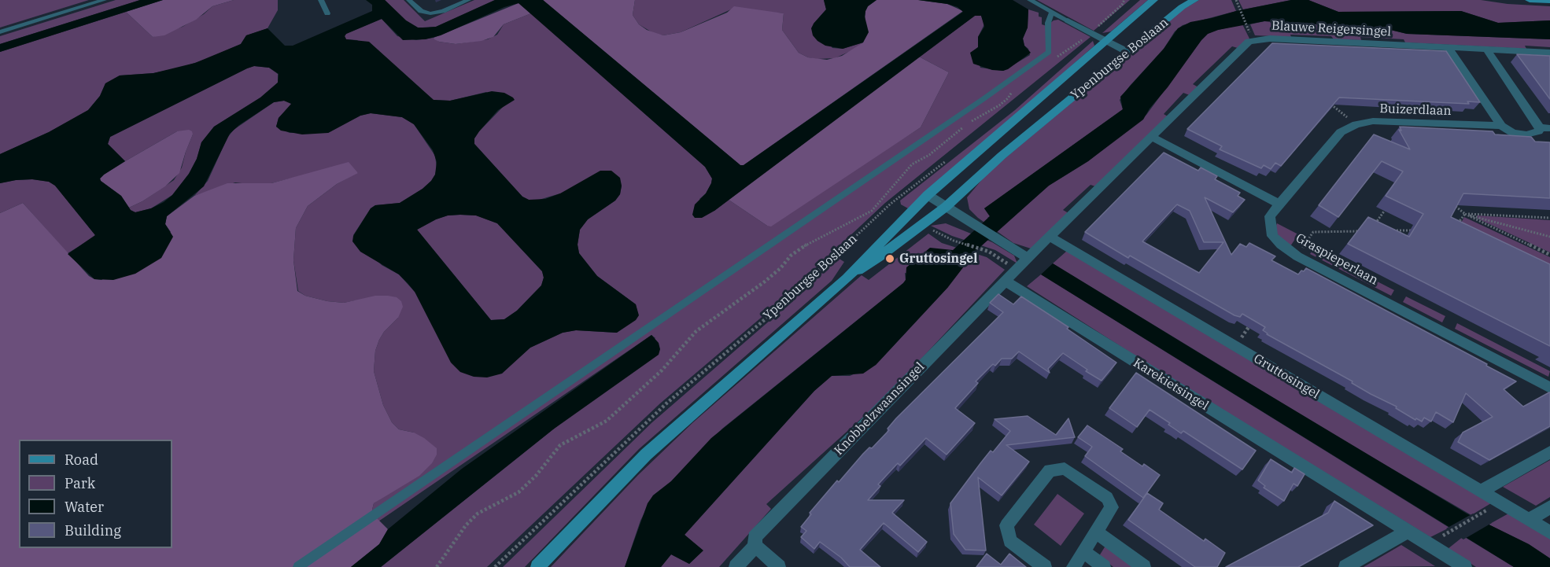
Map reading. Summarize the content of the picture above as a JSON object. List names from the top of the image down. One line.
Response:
{"streets":{"main road":["Ypenburgse Boslaan"],"street":["Blauwe Reigersingel","Buizerdlaan","Graspieperlaan","Gruttosingel","Karekietsingel","Knobbelzwaansingel"]},"crossings":[["Blauwe Reigersingel","Buizerdlaan"],["Blauwe Reigersingel","Gruttosingel"],["Buizerdlaan","Graspieperlaan"],["Karekietsingel","Knobbelzwaansingel"]],"places":["Gruttosingel"],"legend":["Road","Park","Water","Building"]}
